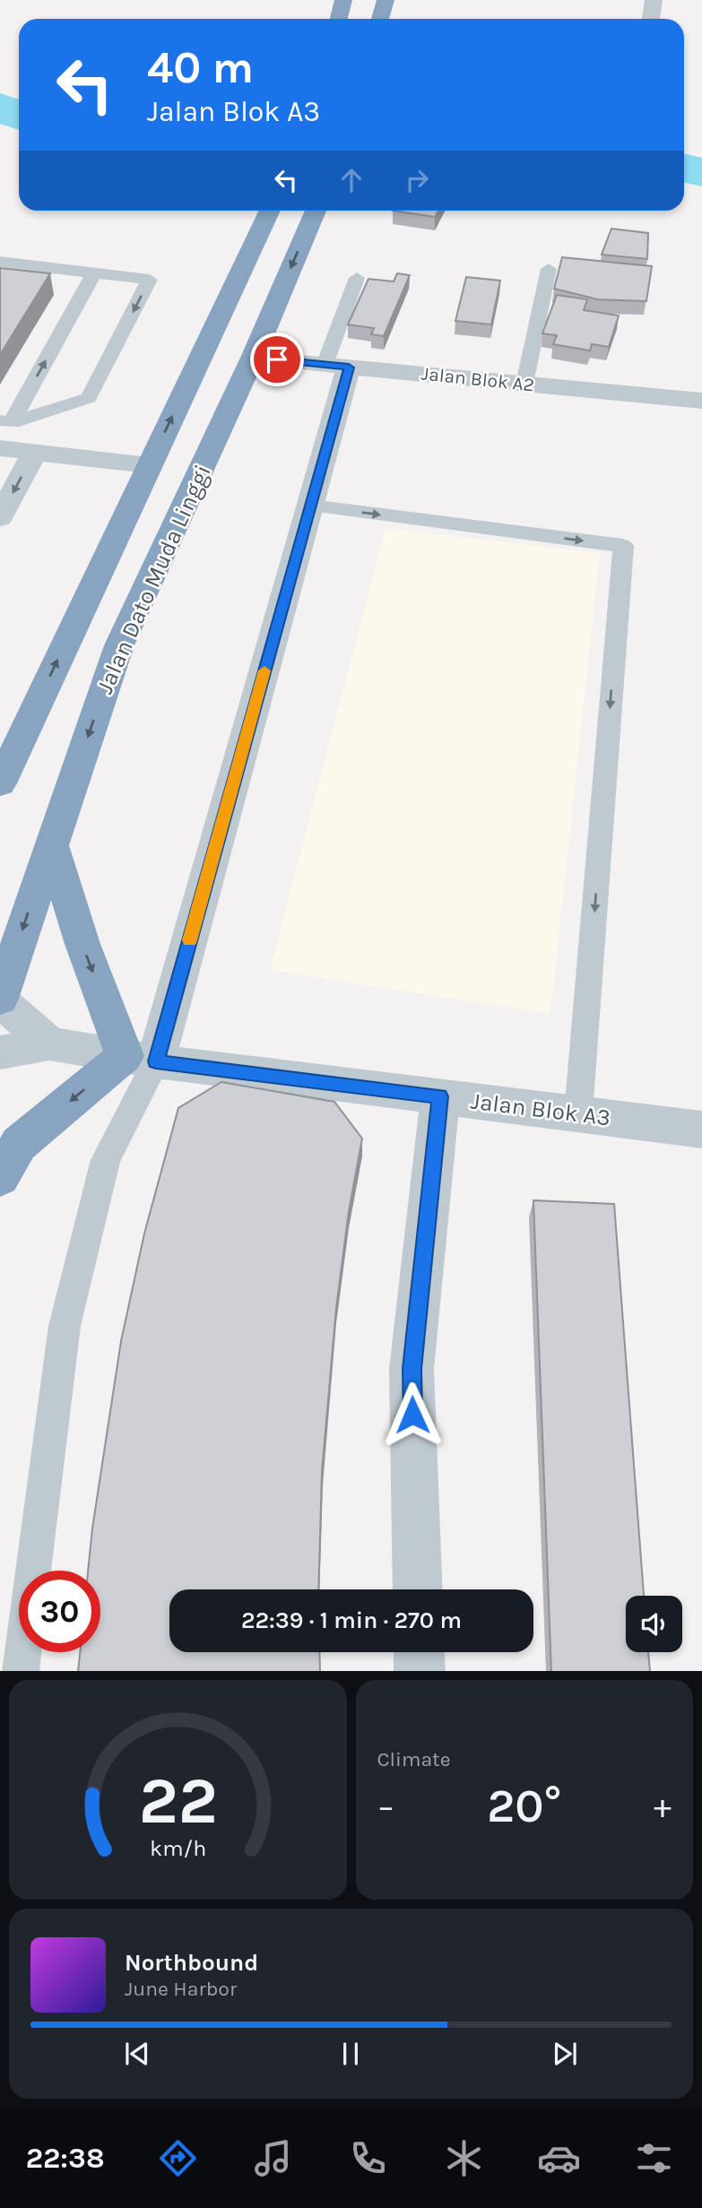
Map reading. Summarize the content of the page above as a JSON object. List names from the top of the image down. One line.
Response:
{"streets":{"highway":["Jalan Dato Muda Linggi"],"street":["Jalan Blok A2","Jalan Blok A3"]},"crossings":[["Jalan Blok A2","Jalan Dato Muda Linggi"]],"page":{"turn":["40 m","Jalan Blok A3"],"limit":"30","trip":"22:39 · 1 min · 270 m","tile":"Climate","heat":["−","20°","+"],"song":["Northbound","June Harbor"],"tabs":"22:38","gauge":["22","km/h"]}}
